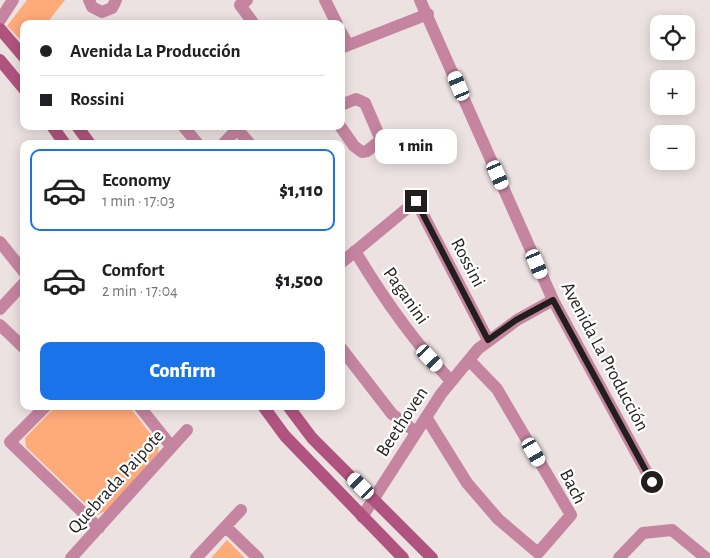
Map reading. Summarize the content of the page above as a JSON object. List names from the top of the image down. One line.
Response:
{"streets":{"street":["Rossini","Paganini","Avenida La Producción","Beethoven","Quebrada Paipote","Bach"]},"crossings":[["Rossini","Paganini"],["Rossini","Beethoven"],["Paganini","Beethoven"],["Avenida La Producción","Beethoven"],["Beethoven","Bach"]],"page":{"map_buttons":["+","−"],"banner":["Avenida La Producción","Rossini"],"bubble":"1 min","list":[{"name":"Economy","note":"1 min · 17:03","value":"$1,110"},{"name":"Comfort","note":"2 min · 17:04","value":"$1,500"}],"buttons":"Confirm"}}
